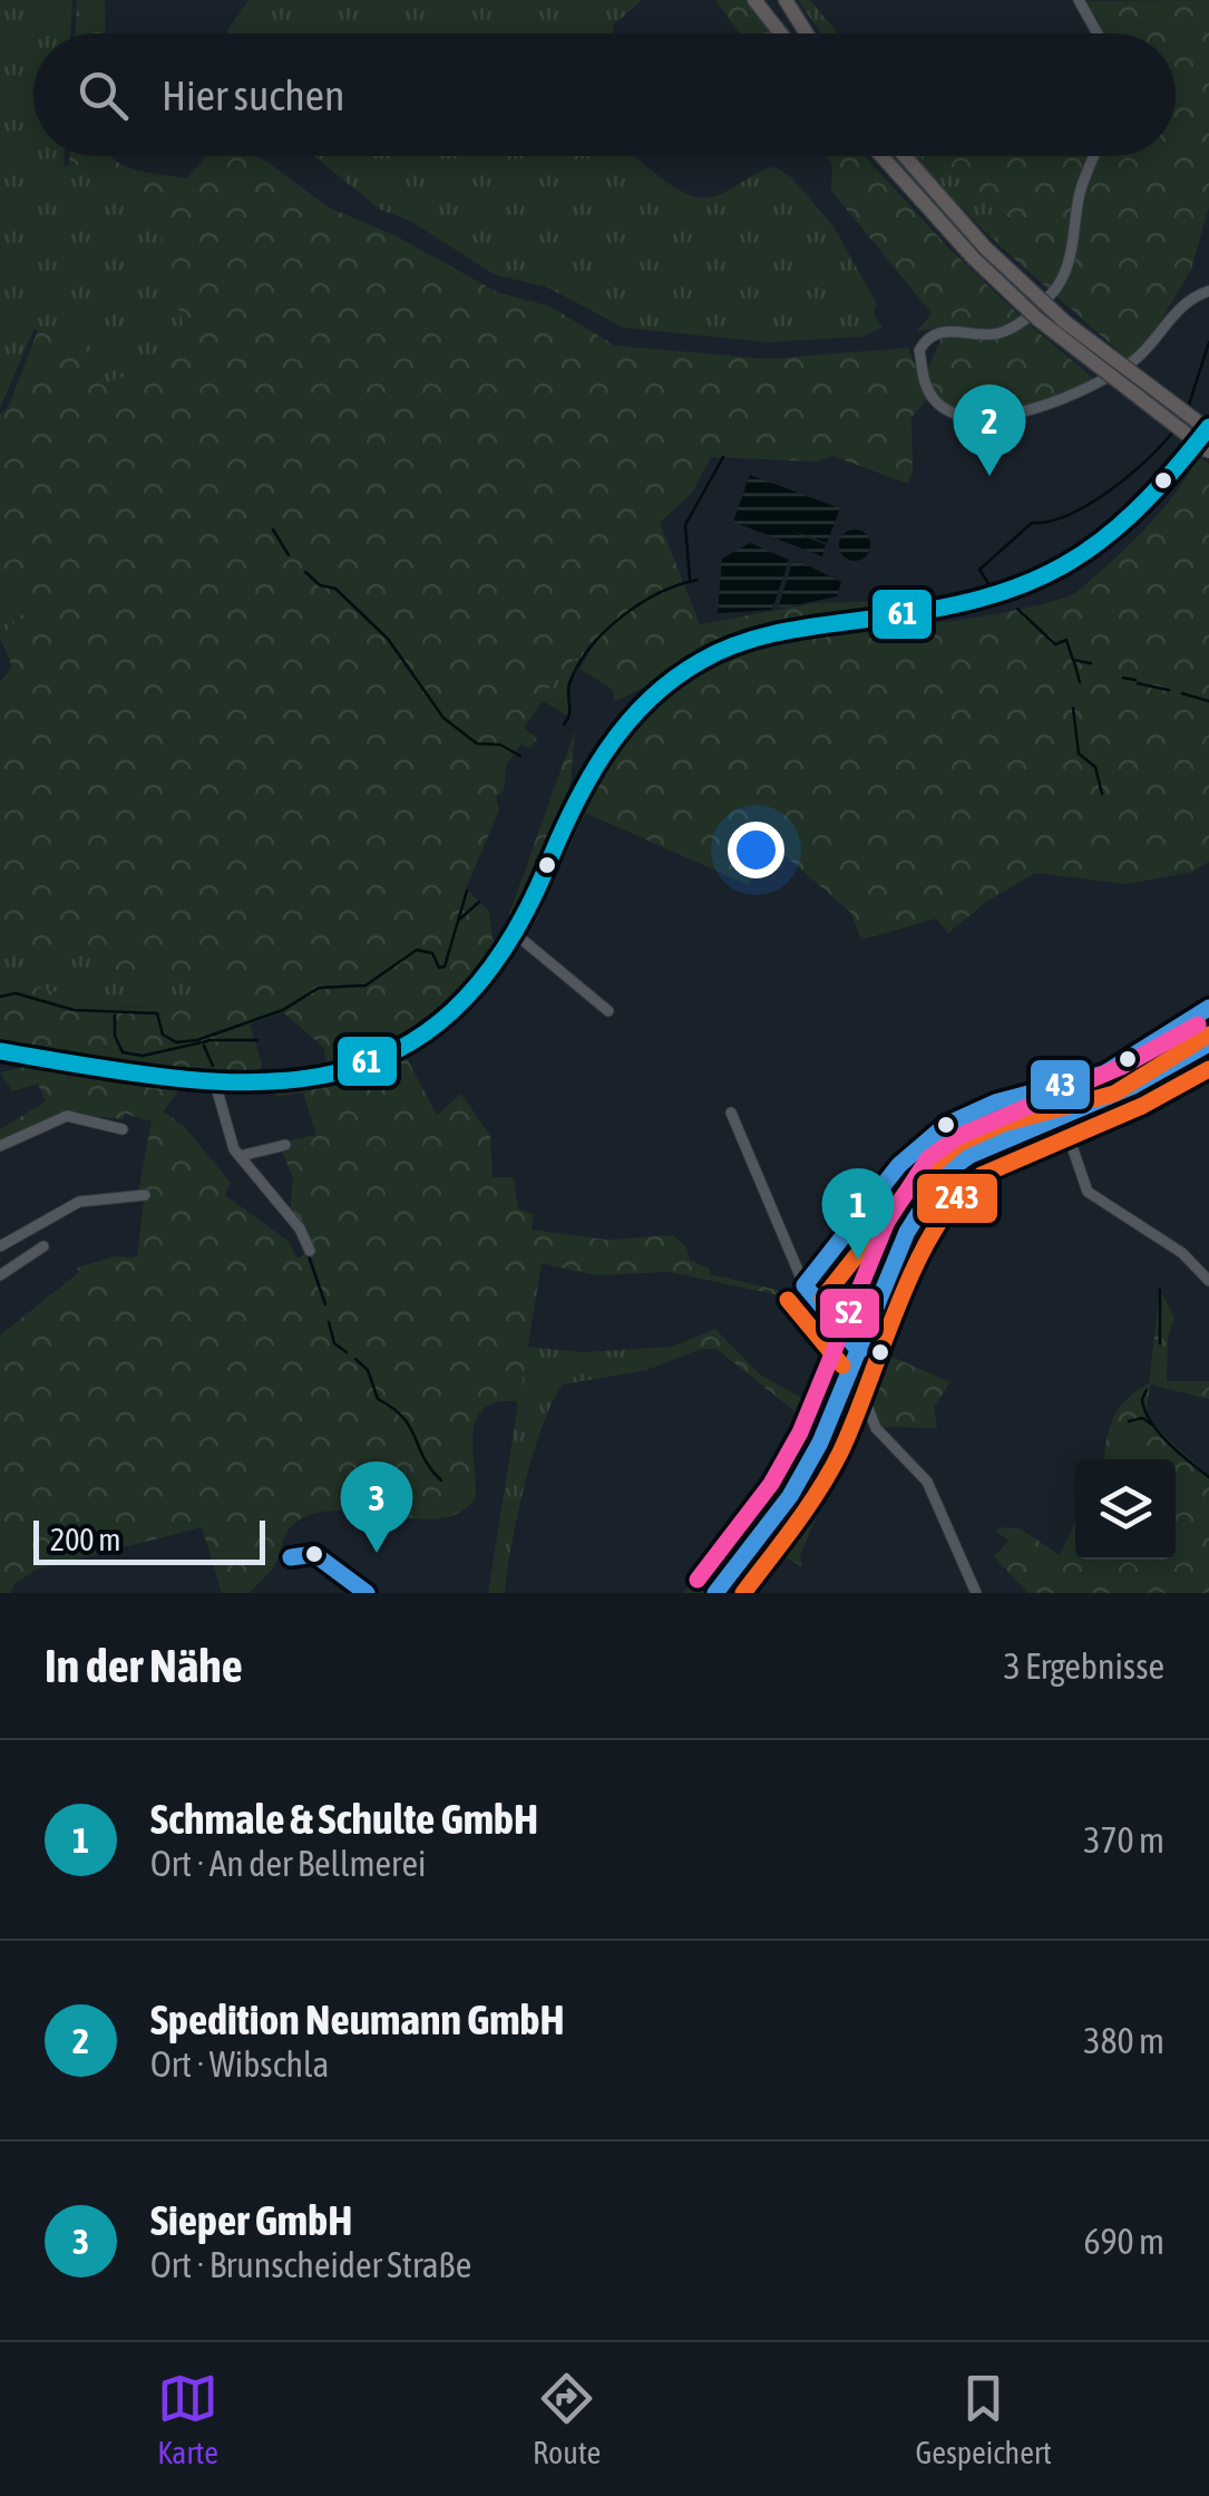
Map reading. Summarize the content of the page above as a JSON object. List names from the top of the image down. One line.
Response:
{"lines":["transit line 61","transit line 43","transit line S2","transit line 243"],"scale_bar":"200 m","page":{"search":"Hier suchen","pins":["2","1","3"],"scale":"200 m","heading":["In der Nähe","3 Ergebnisse"],"list":[{"mark":"1","name":"Schmale & Schulte GmbH","note":"Ort · An der Bellmerei","value":"370 m"},{"mark":"2","name":"Spedition Neumann GmbH","note":"Ort · Wibschla","value":"380 m"},{"mark":"3","name":"Sieper GmbH","note":"Ort · Brunscheider Straße","value":"690 m"}],"nav":["Karte","Route","Gespeichert"]}}
